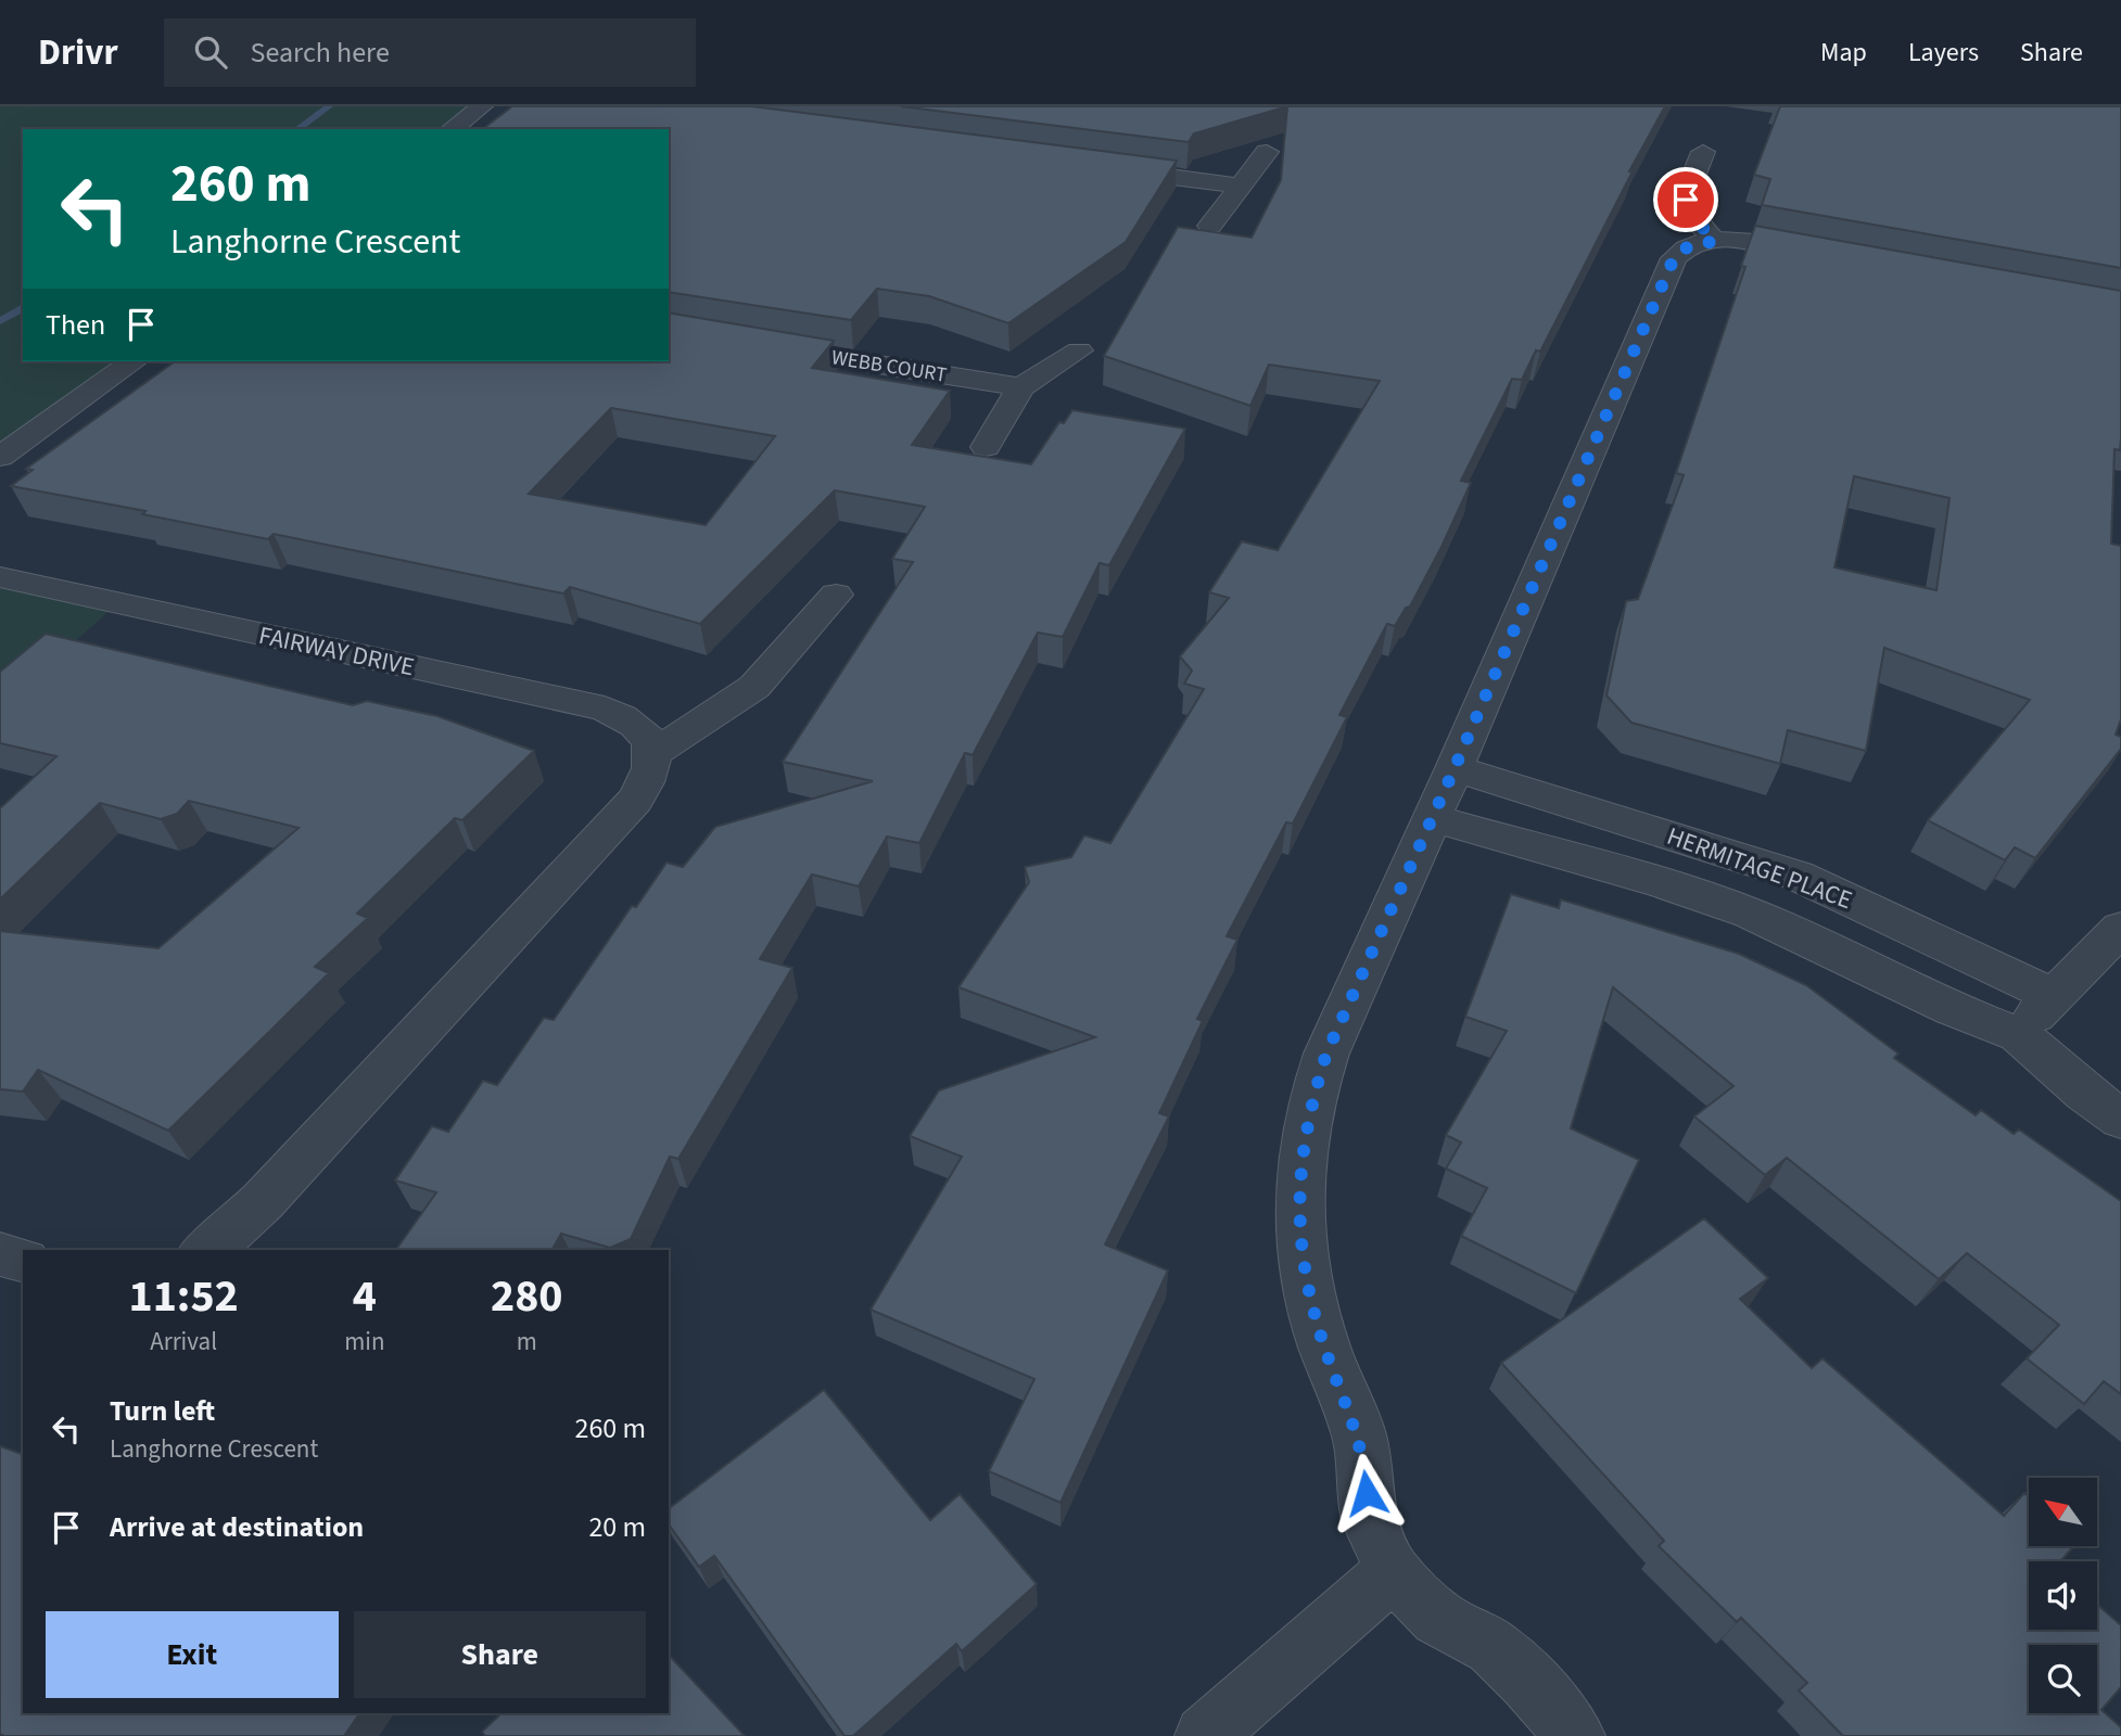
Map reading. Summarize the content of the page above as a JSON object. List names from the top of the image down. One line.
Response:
{"streets":{"street":["WEBB COURT","FAIRWAY DRIVE","HERMITAGE PLACE"]},"north":"top left","page":{"header":"Drivr","search":"Search here","nav":["Map","Layers","Share"],"turn":["260 m","Langhorne Crescent"],"then":"Then","eta":["11:52","Arrival","4","min","280","m"],"list":[{"name":"Turn left","note":"Langhorne Crescent","value":"260 m"},{"name":"Arrive at destination","value":"20 m"}],"buttons":["Exit","Share"]}}
